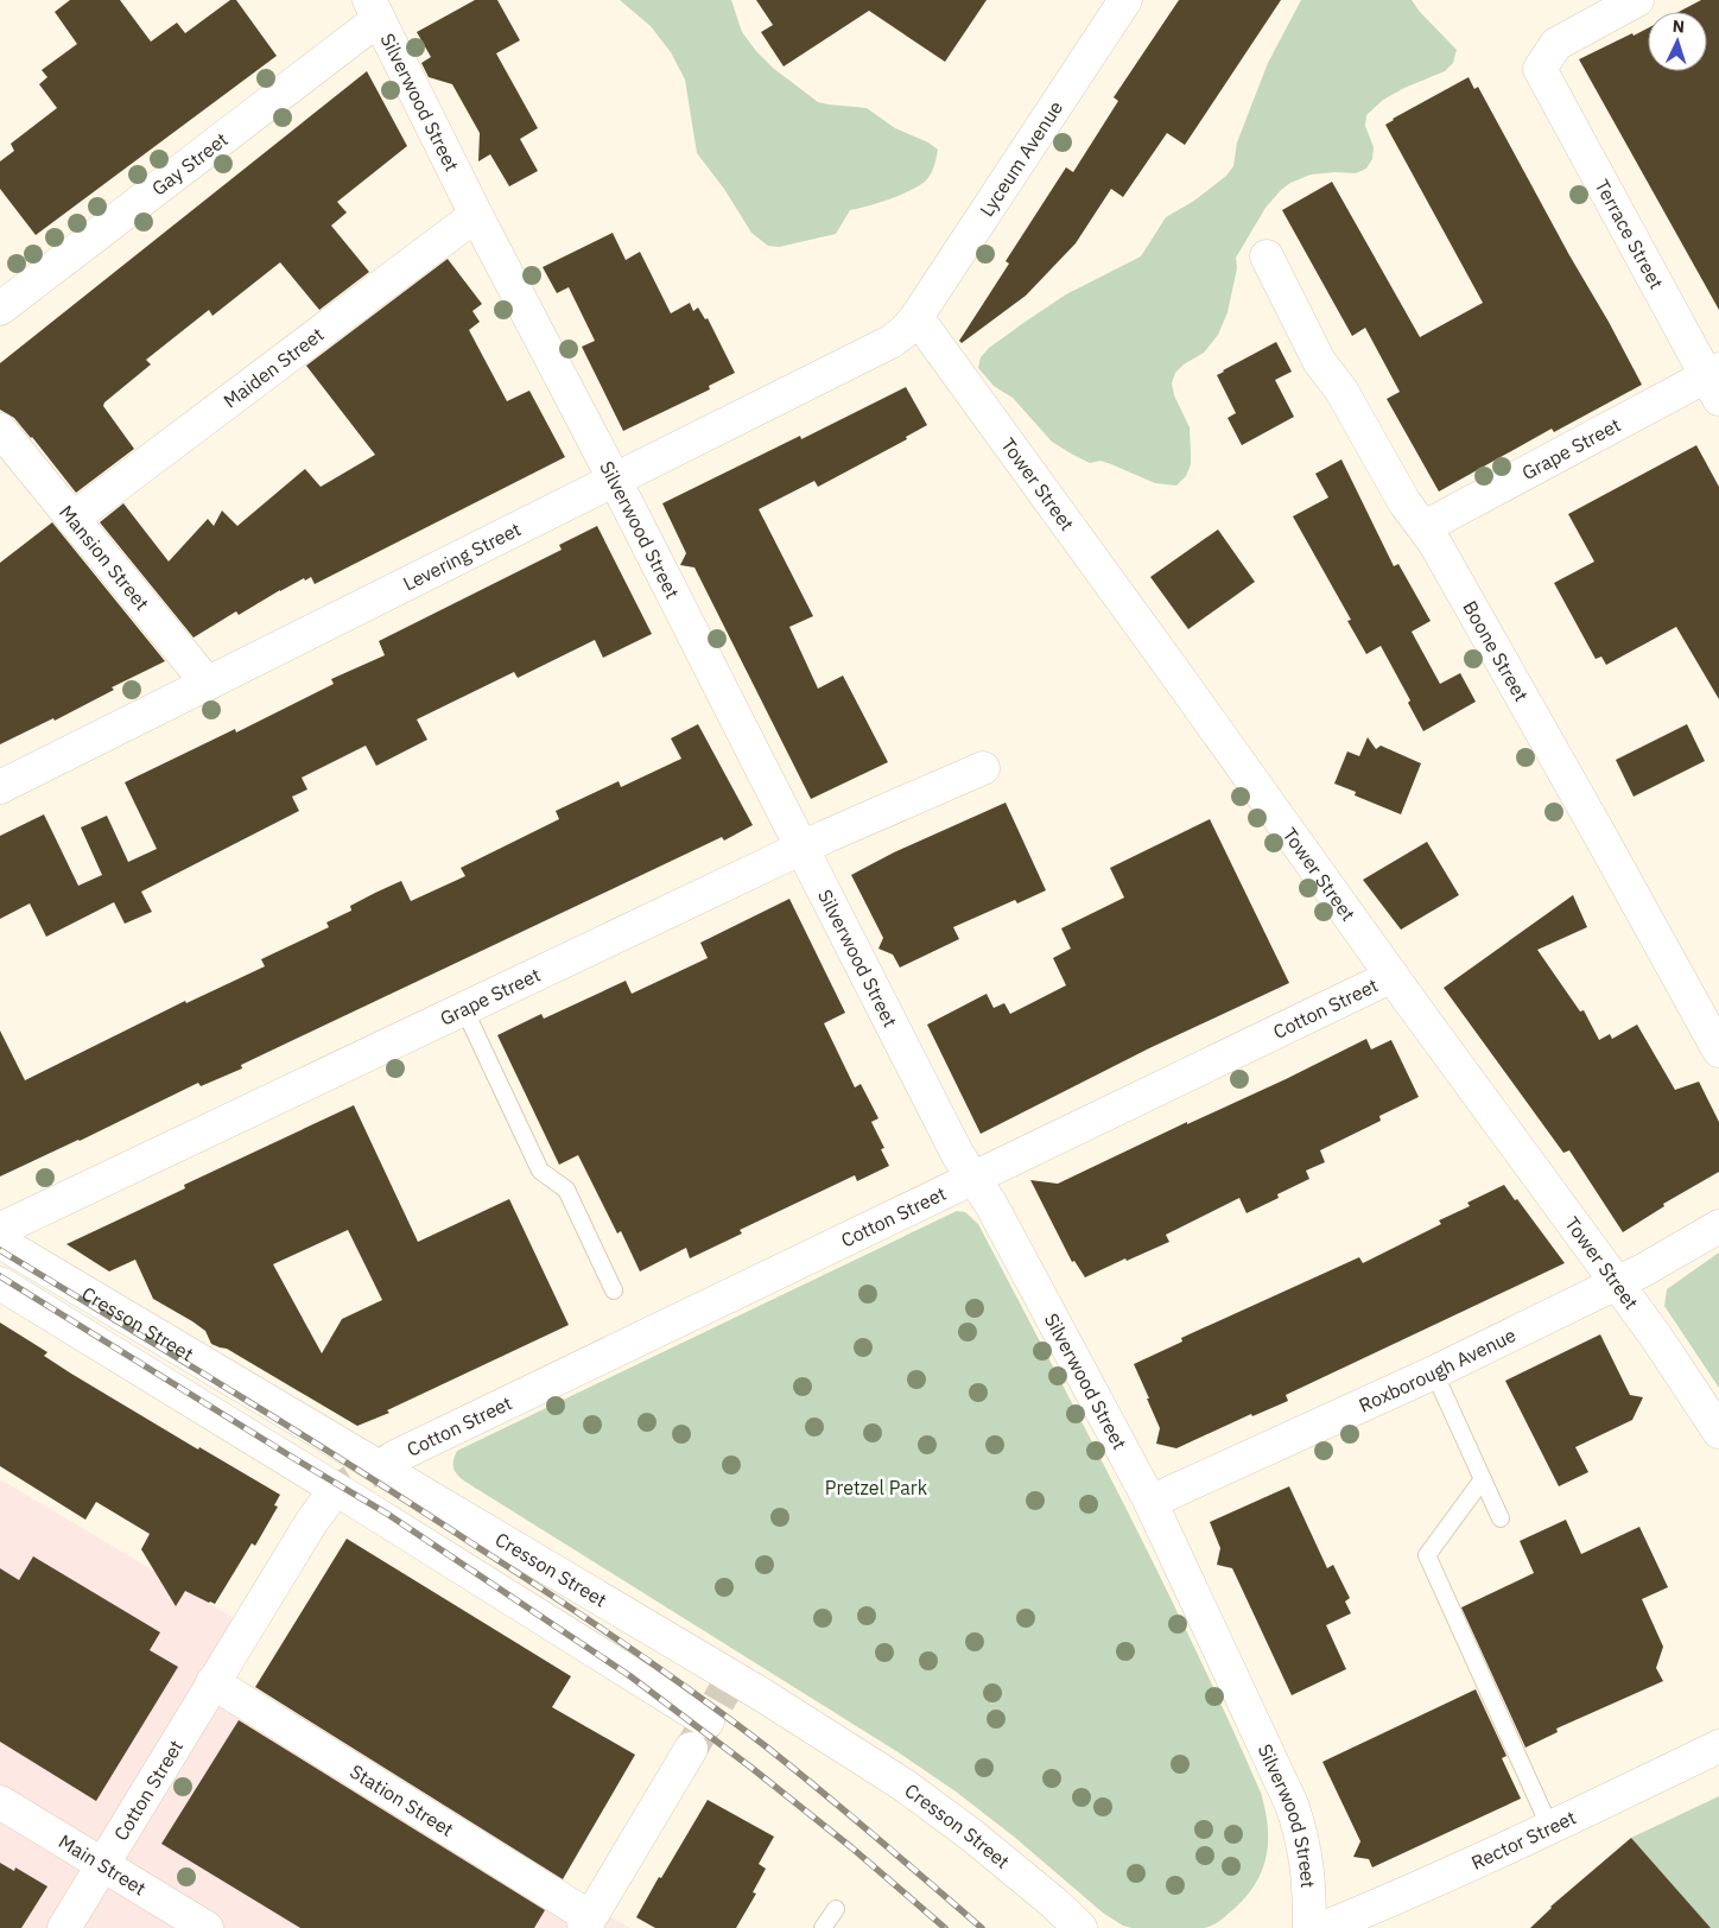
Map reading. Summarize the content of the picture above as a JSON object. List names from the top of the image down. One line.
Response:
{"streets":{"street":["Silverwood Street","Lyceum Avenue","Gay Street","Terrace Street","Maiden Street","Grape Street","Tower Street","Mansion Street","Levering Street","Boone Street","Cotton Street","Cresson Street","Roxborough Avenue","Station Street","Rector Street","Main Street"]},"crossings":[["Silverwood Street","Gay Street"],["Silverwood Street","Maiden Street"],["Silverwood Street","Grape Street"],["Silverwood Street","Levering Street"],["Silverwood Street","Cotton Street"],["Silverwood Street","Roxborough Avenue"],["Lyceum Avenue","Tower Street"],["Lyceum Avenue","Levering Street"],["Terrace Street","Grape Street"],["Maiden Street","Mansion Street"],["Grape Street","Boone Street"],["Grape Street","Cresson Street"],["Tower Street","Levering Street"],["Tower Street","Cotton Street"],["Tower Street","Roxborough Avenue"],["Mansion Street","Levering Street"],["Cotton Street","Station Street"],["Cotton Street","Main Street"]],"parks":["Pretzel Park"],"north":"top"}
